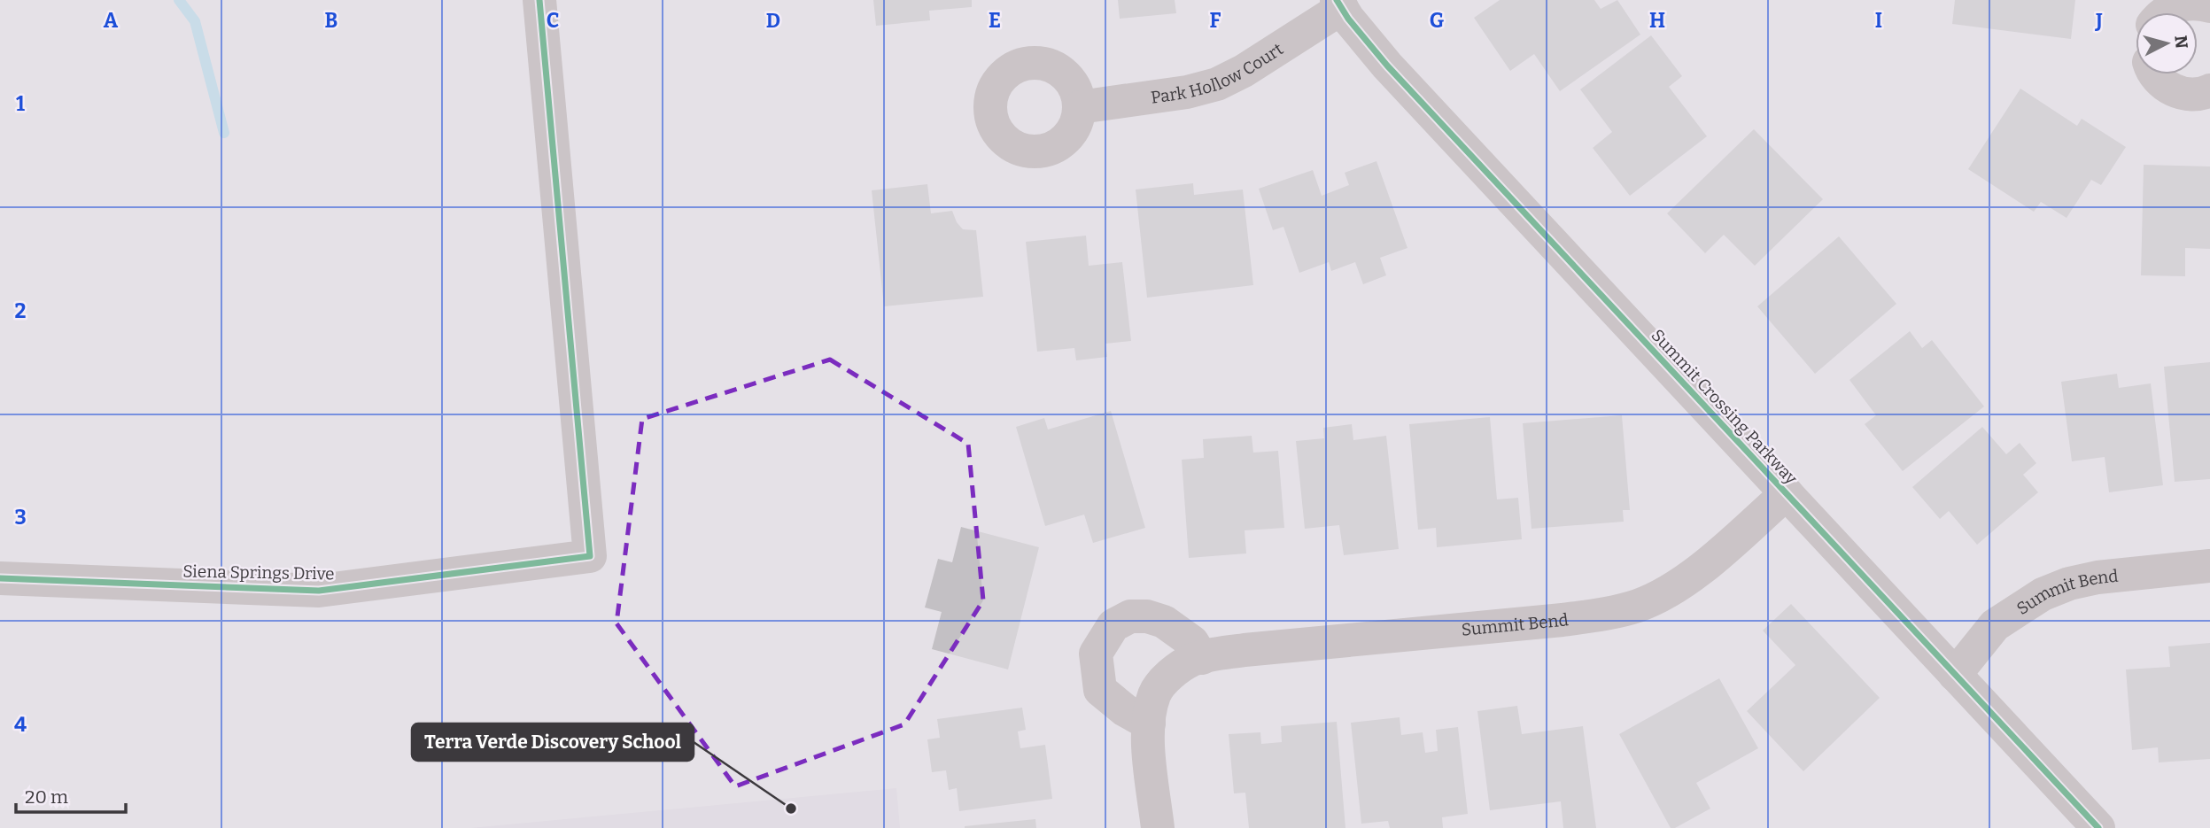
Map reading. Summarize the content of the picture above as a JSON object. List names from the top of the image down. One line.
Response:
{"streets":{"street":["Park Hollow Court","Summit Crossing Parkway","Siena Springs Drive","Summit Bend"]},"crossings":[["Park Hollow Court","Summit Crossing Parkway"],["Summit Crossing Parkway","Summit Bend"]],"places":["Terra Verde Discovery School"],"scale_bar":"20 m","north":"right","grid":{"columns":["A","B","C","D","E","F","G","H","I","J"],"rows":["1","2","3","4"]}}
